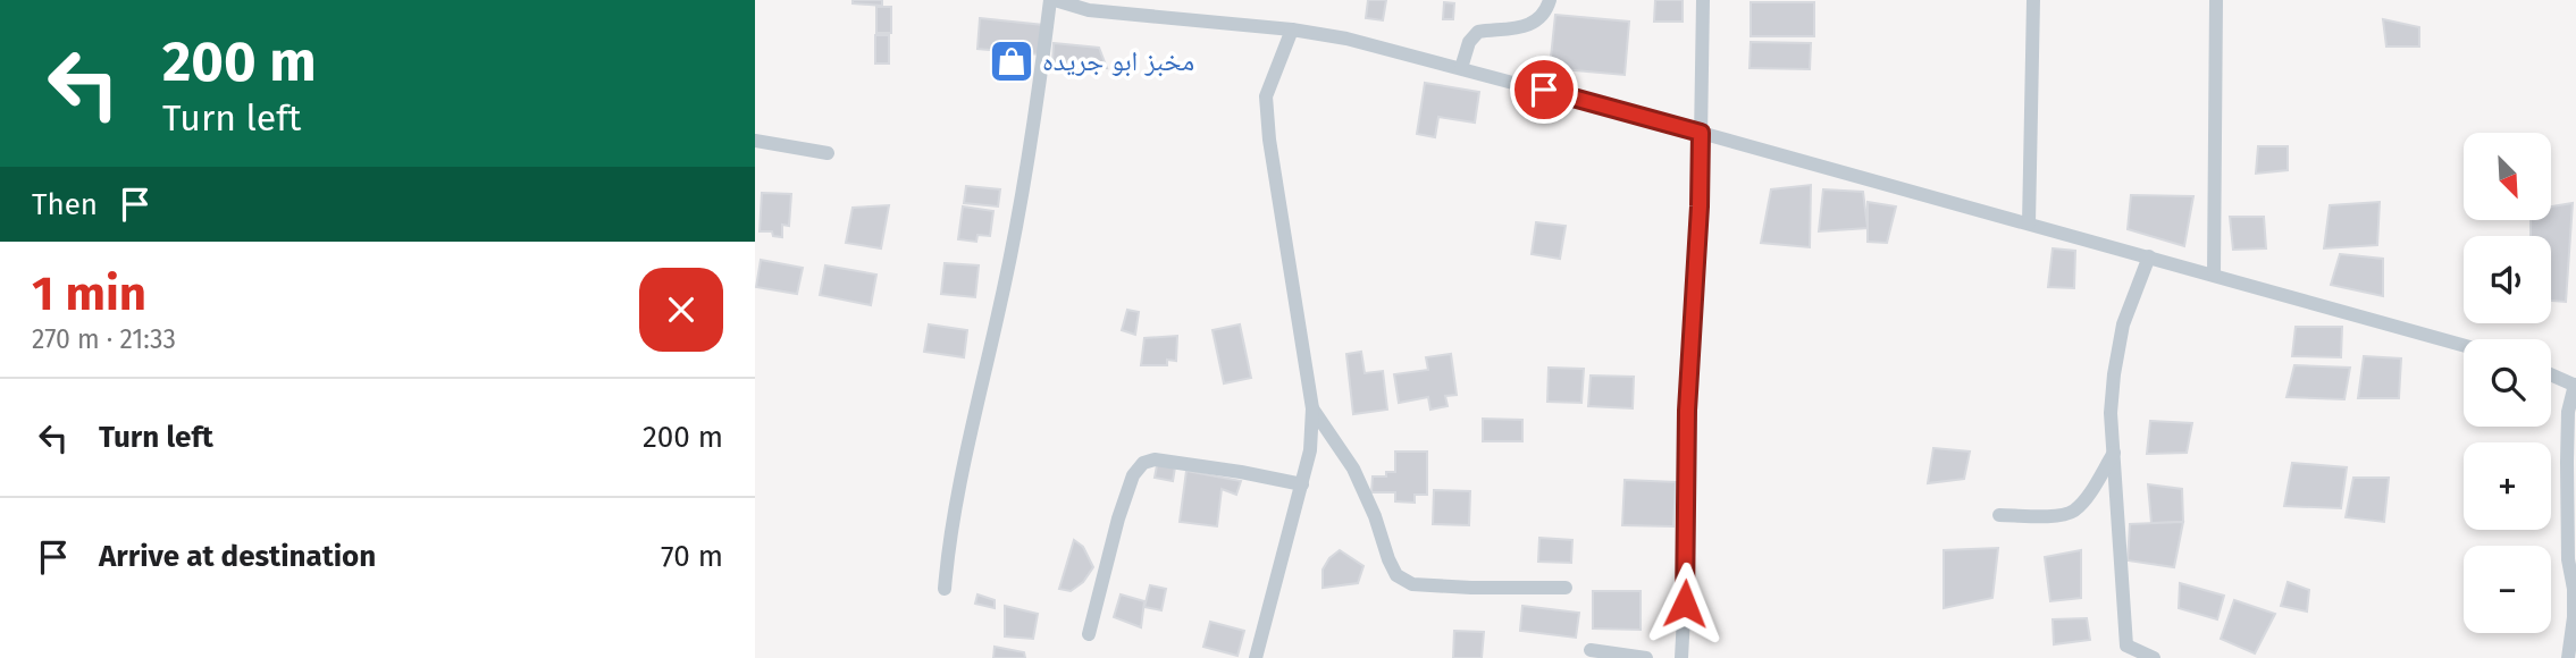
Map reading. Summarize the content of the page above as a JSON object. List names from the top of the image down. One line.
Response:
{"places":{"shop":["مخبز ابو جريده"]},"north":"bottom right","page":{"turn":["200 m","Turn left"],"map_buttons":["+","−"],"then":"Then","heading":["1 min","270 m · 21:33"],"list":[{"name":"Turn left","value":"200 m"},{"name":"Arrive at destination","value":"70 m"}]}}
